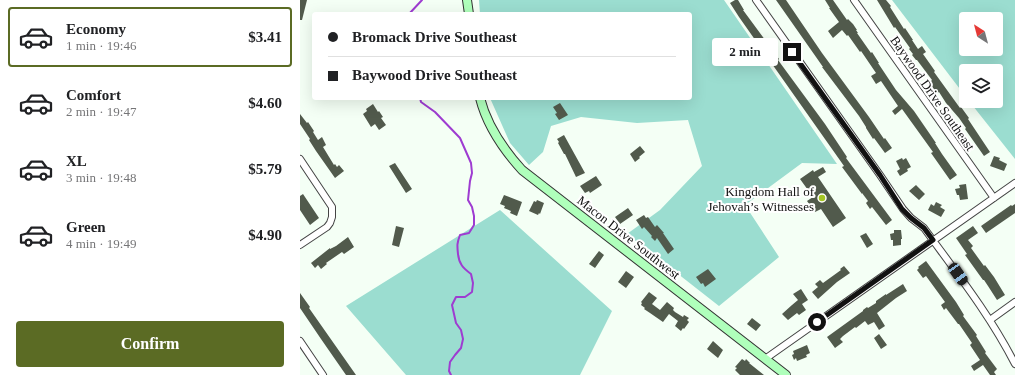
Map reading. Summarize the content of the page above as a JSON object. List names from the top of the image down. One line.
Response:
{"streets":{"street":["Baywood Drive Southeast","Macon Drive Southwest"]},"places":["Kingdom Hall of Jehovah’s Witnesses"],"north":"top left","page":{"list":[{"name":"Economy","note":"1 min · 19:46","value":"$3.41"},{"name":"Comfort","note":"2 min · 19:47","value":"$4.60"},{"name":"XL","note":"3 min · 19:48","value":"$5.79"},{"name":"Green","note":"4 min · 19:49","value":"$4.90"}],"banner":["Bromack Drive Southeast","Baywood Drive Southeast"],"bubble":"2 min","buttons":"Confirm"}}
